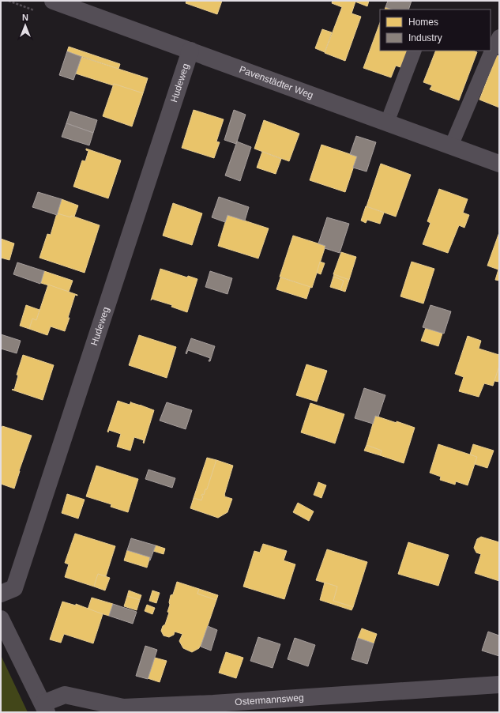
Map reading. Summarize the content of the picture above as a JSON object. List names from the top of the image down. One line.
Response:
{"streets":{"street":["Pavenstädter Weg","Hudeweg","Ostermannsweg"]},"crossings":[["Pavenstädter Weg","Hudeweg"]],"legend":["Homes","Industry"],"north":"top"}
